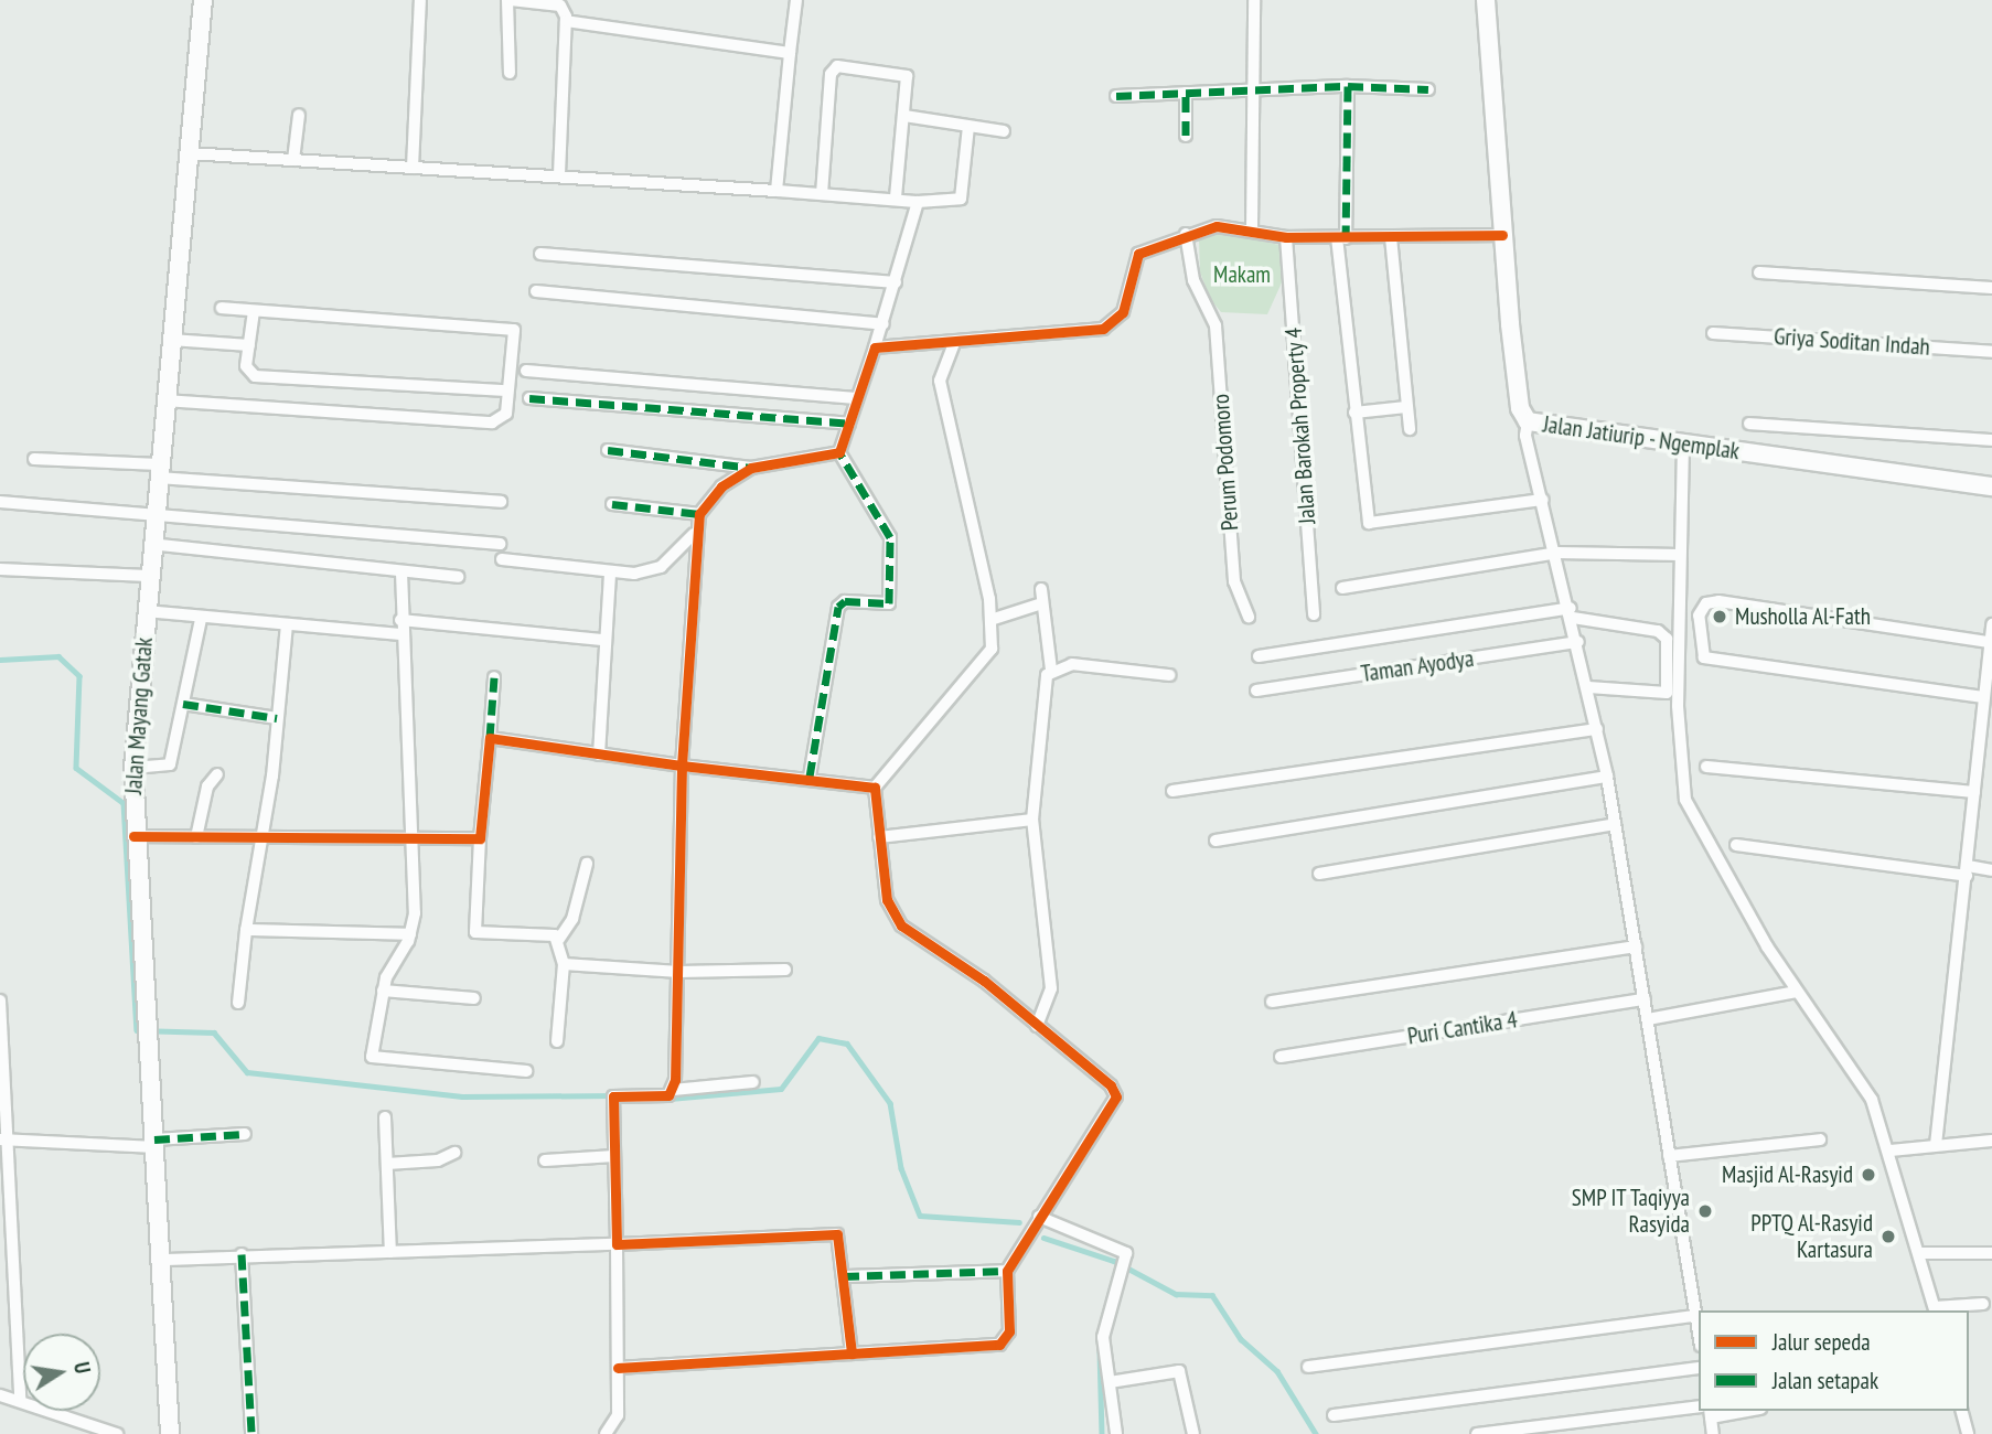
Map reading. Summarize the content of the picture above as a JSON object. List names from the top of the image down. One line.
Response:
{"streets":{"street":["Griya Soditan Indah","Jalan Barokah Property 4","Jalan Jatiurip - Ngemplak","Perum Podomoro","Taman Ayodya","Jalan Mayang Gatak","Puri Cantika 4"]},"parks":["Makam"],"places":["Musholla Al-Fath","Masjid Al-Rasyid","SMP IT Taqiyya Rasyida","PPTQ Al-Rasyid Kartasura"],"legend":["Jalur sepeda","Jalan setapak"],"north":"right"}
